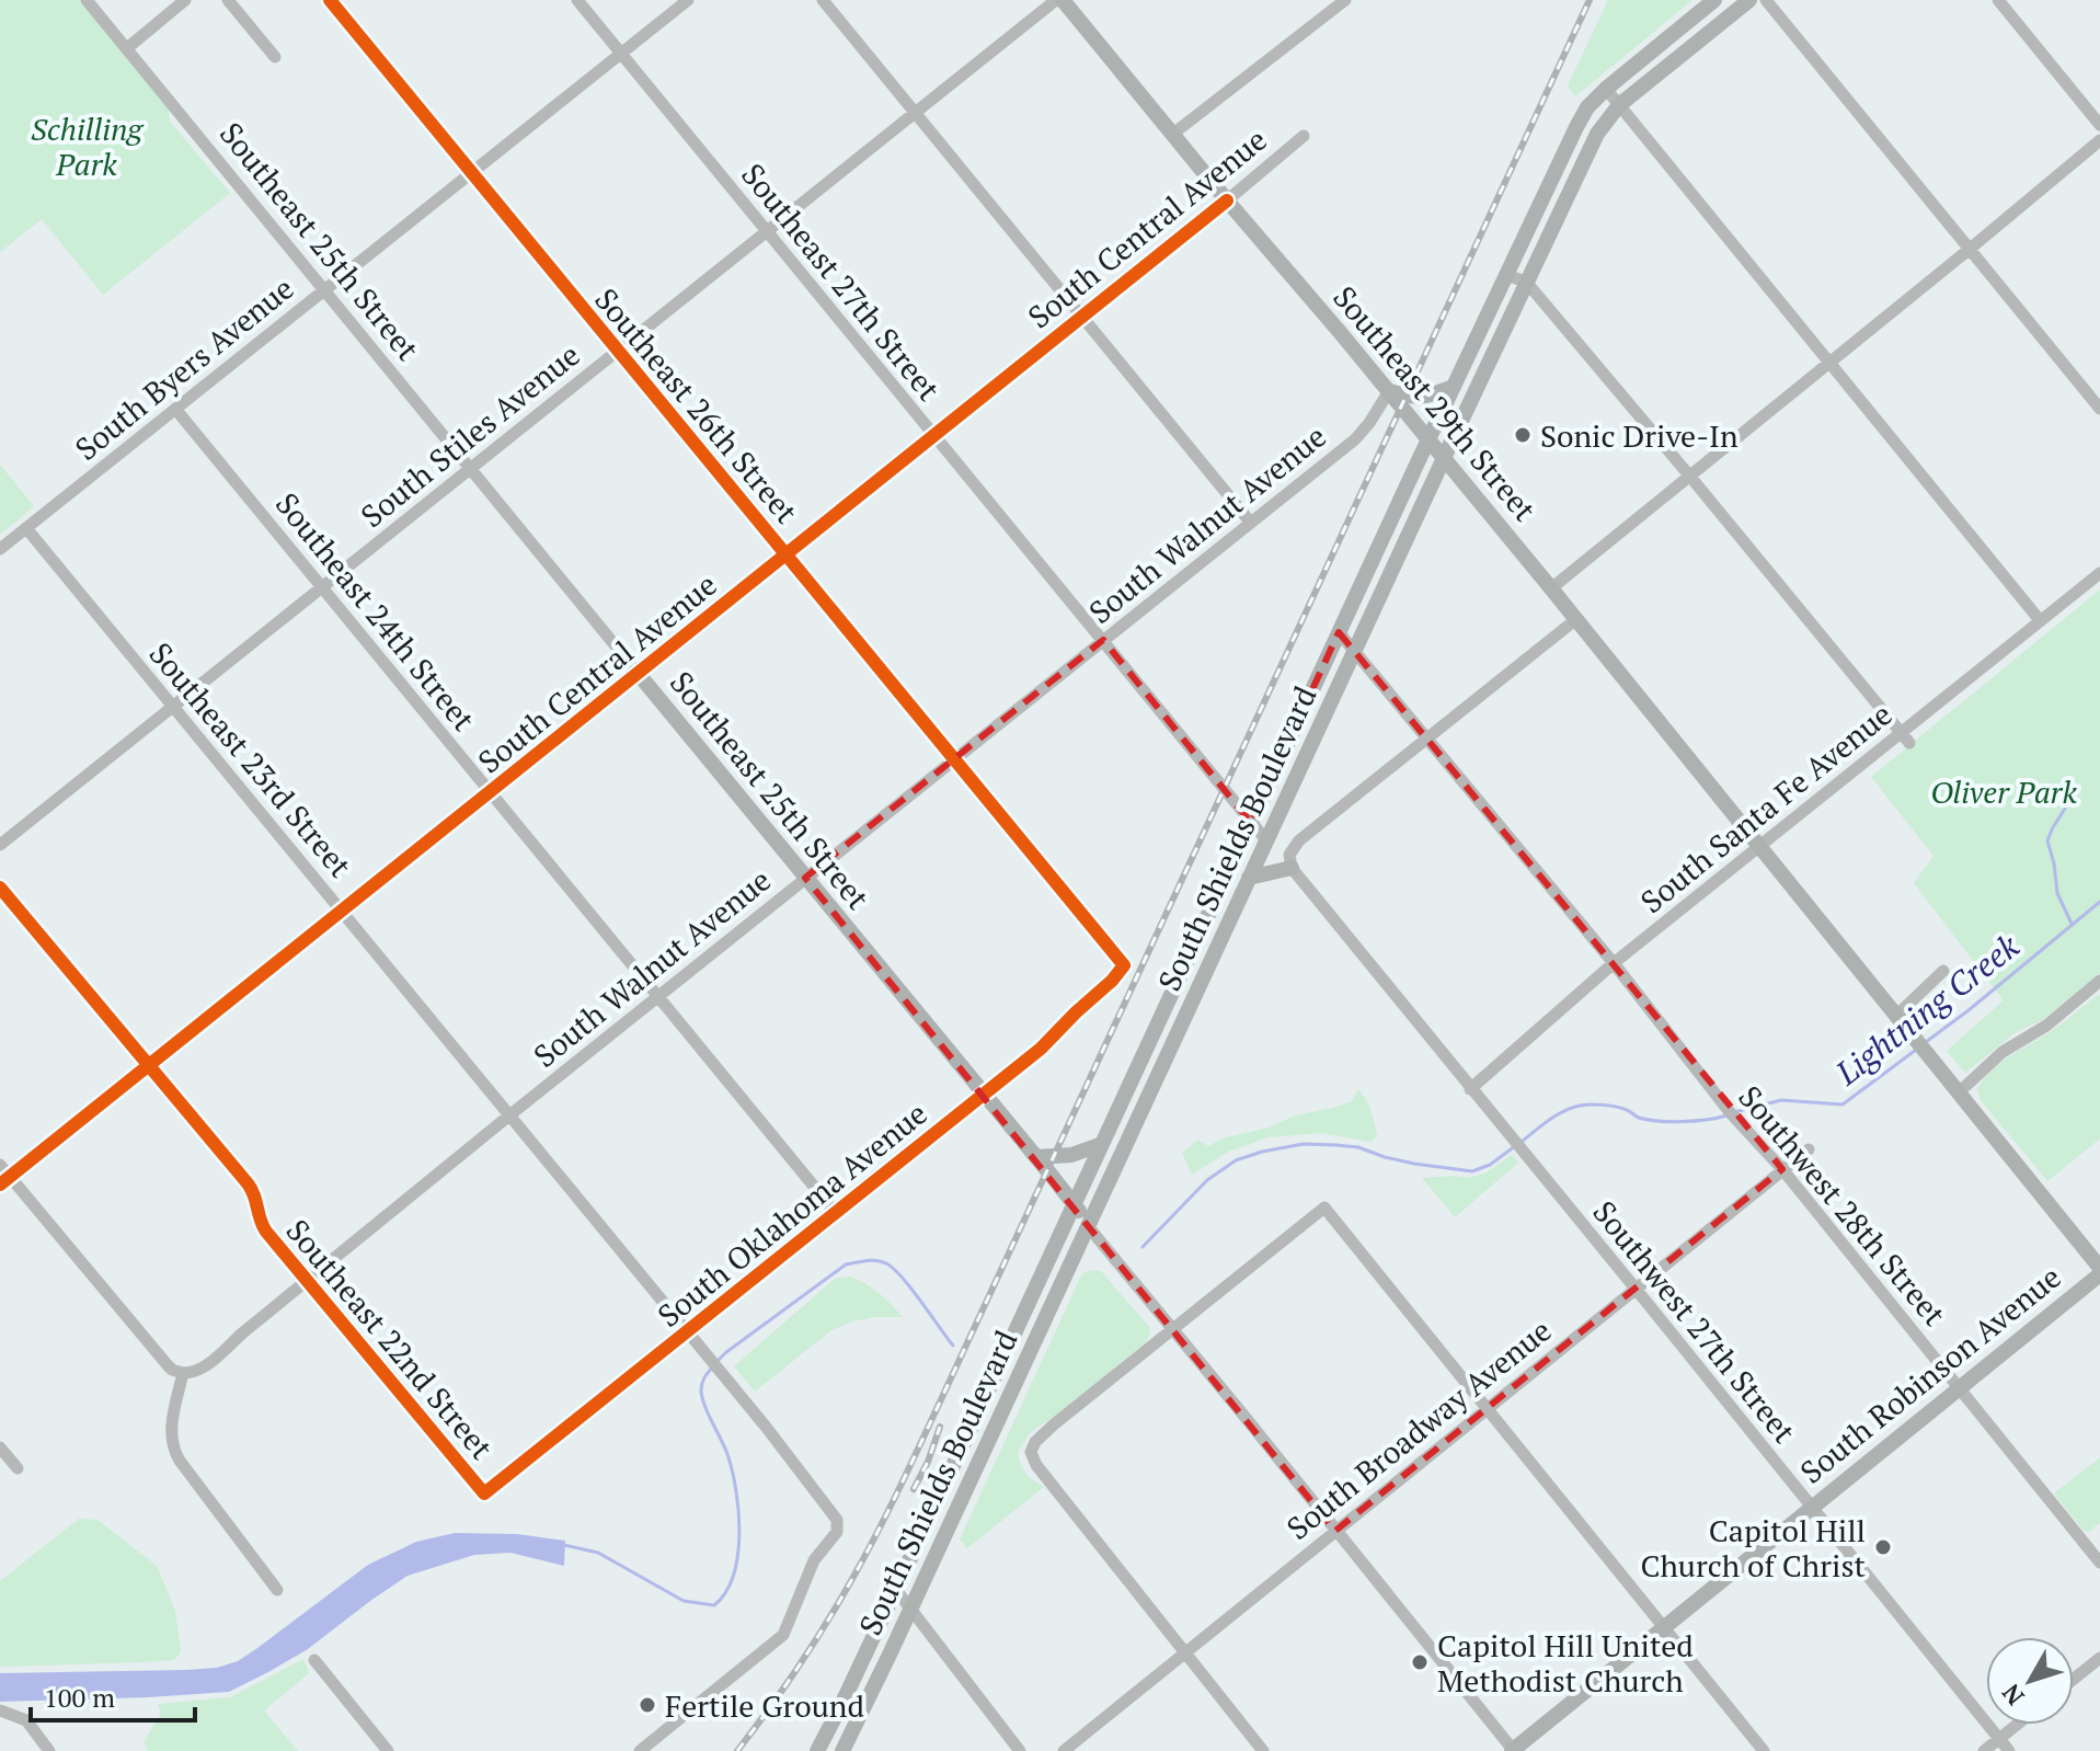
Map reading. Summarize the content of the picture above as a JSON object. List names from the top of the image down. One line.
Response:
{"streets":{"main road":["South Central Avenue","Southeast 25th Street","Southeast 29th Street","South Shields Boulevard","South Robinson Avenue"],"street":["Southeast 27th Street","South Byers Avenue","Southeast 26th Street","South Stiles Avenue","South Walnut Avenue","Southeast 24th Street","Southeast 23rd Street","South Santa Fe Avenue","Southwest 28th Street","South Oklahoma Avenue","Southwest 27th Street","Southeast 22nd Street","South Broadway Avenue"]},"crossings":[["South Central Avenue","Southeast 25th Street"],["South Central Avenue","Southeast 27th Street"],["South Central Avenue","Southeast 29th Street"],["South Central Avenue","Southeast 26th Street"],["South Central Avenue","Southeast 24th Street"],["South Central Avenue","Southeast 23rd Street"],["South Central Avenue","Southeast 22nd Street"],["Southeast 25th Street","South Byers Avenue"],["Southeast 25th Street","South Stiles Avenue"],["Southeast 25th Street","South Walnut Avenue"],["Southeast 25th Street","South Shields Boulevard"],["Southeast 25th Street","South Oklahoma Avenue"],["Southeast 25th Street","South Robinson Avenue"],["Southeast 25th Street","South Broadway Avenue"],["Southeast 27th Street","South Byers Avenue"],["Southeast 27th Street","South Stiles Avenue"],["Southeast 27th Street","South Walnut Avenue"],["Southeast 27th Street","South Shields Boulevard"],["South Byers Avenue","Southeast 26th Street"],["South Byers Avenue","Southeast 24th Street"],["South Byers Avenue","Southeast 23rd Street"],["Southeast 29th Street","South Walnut Avenue"],["Southeast 29th Street","South Santa Fe Avenue"],["Southeast 29th Street","South Shields Boulevard"],["Southeast 29th Street","South Robinson Avenue"],["Southeast 26th Street","South Stiles Avenue"],["Southeast 26th Street","South Walnut Avenue"],["Southeast 26th Street","South Oklahoma Avenue"],["South Stiles Avenue","Southeast 24th Street"],["South Stiles Avenue","Southeast 23rd Street"],["South Walnut Avenue","Southeast 24th Street"],["South Walnut Avenue","Southeast 23rd Street"],["South Walnut Avenue","Southeast 22nd Street"],["Southeast 24th Street","South Oklahoma Avenue"],["Southeast 23rd Street","South Oklahoma Avenue"],["South Santa Fe Avenue","Southwest 28th Street"],["South Santa Fe Avenue","Southwest 27th Street"],["South Shields Boulevard","Southwest 28th Street"],["Southwest 28th Street","South Robinson Avenue"],["Southwest 28th Street","South Broadway Avenue"],["South Oklahoma Avenue","Southeast 22nd Street"],["Southwest 27th Street","South Robinson Avenue"],["Southwest 27th Street","South Broadway Avenue"]],"water":["Lightning Creek"],"parks":["Schilling Park","Oliver Park"],"places":["Sonic Drive-In","Capitol Hill Church of Christ","Capitol Hill United Methodist Church","Fertile Ground"],"scale_bar":"100 m","north":"bottom left"}
